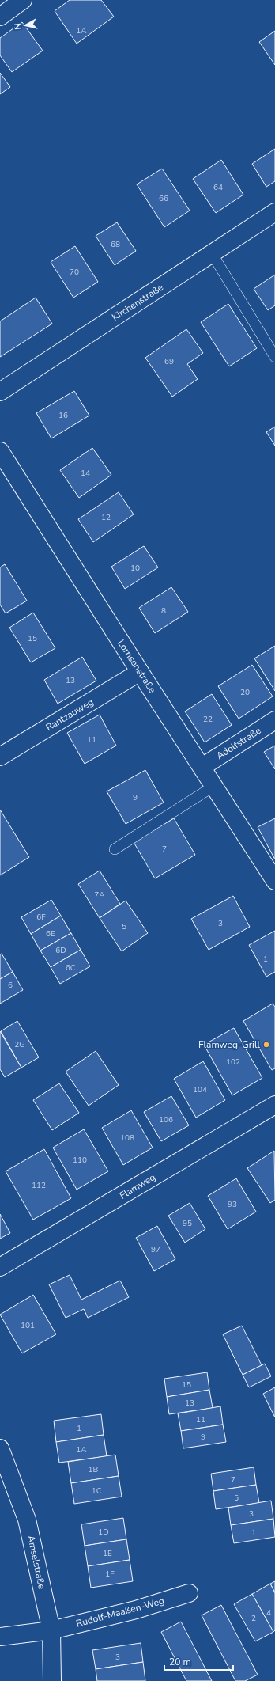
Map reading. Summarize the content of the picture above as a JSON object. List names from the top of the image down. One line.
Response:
{"streets":{"street":["Kirchenstraße","Lornsenstraße","Rantzauweg","Adolfstraße","Flamweg","Amselstraße","Rudolf-Maaßen-Weg"]},"crossings":[["Lornsenstraße","Rantzauweg"],["Lornsenstraße","Adolfstraße"],["Amselstraße","Rudolf-Maaßen-Weg"]],"places":["Flamweg-Grill"],"house_numbers":["1A","64","66","68","70","69","16","14","12","10","8","15","13","20","22","11","9","7","7A","6F","3","5","6E","6D","1","6C","6","2G","102","104","106","108","110","112","93","95","97","101","15","13","11","1","9","1A","1B","7","1C","5","3","1D","1","1E","1F","4","2","3"],"scale_bar":"20 m","north":"left"}
